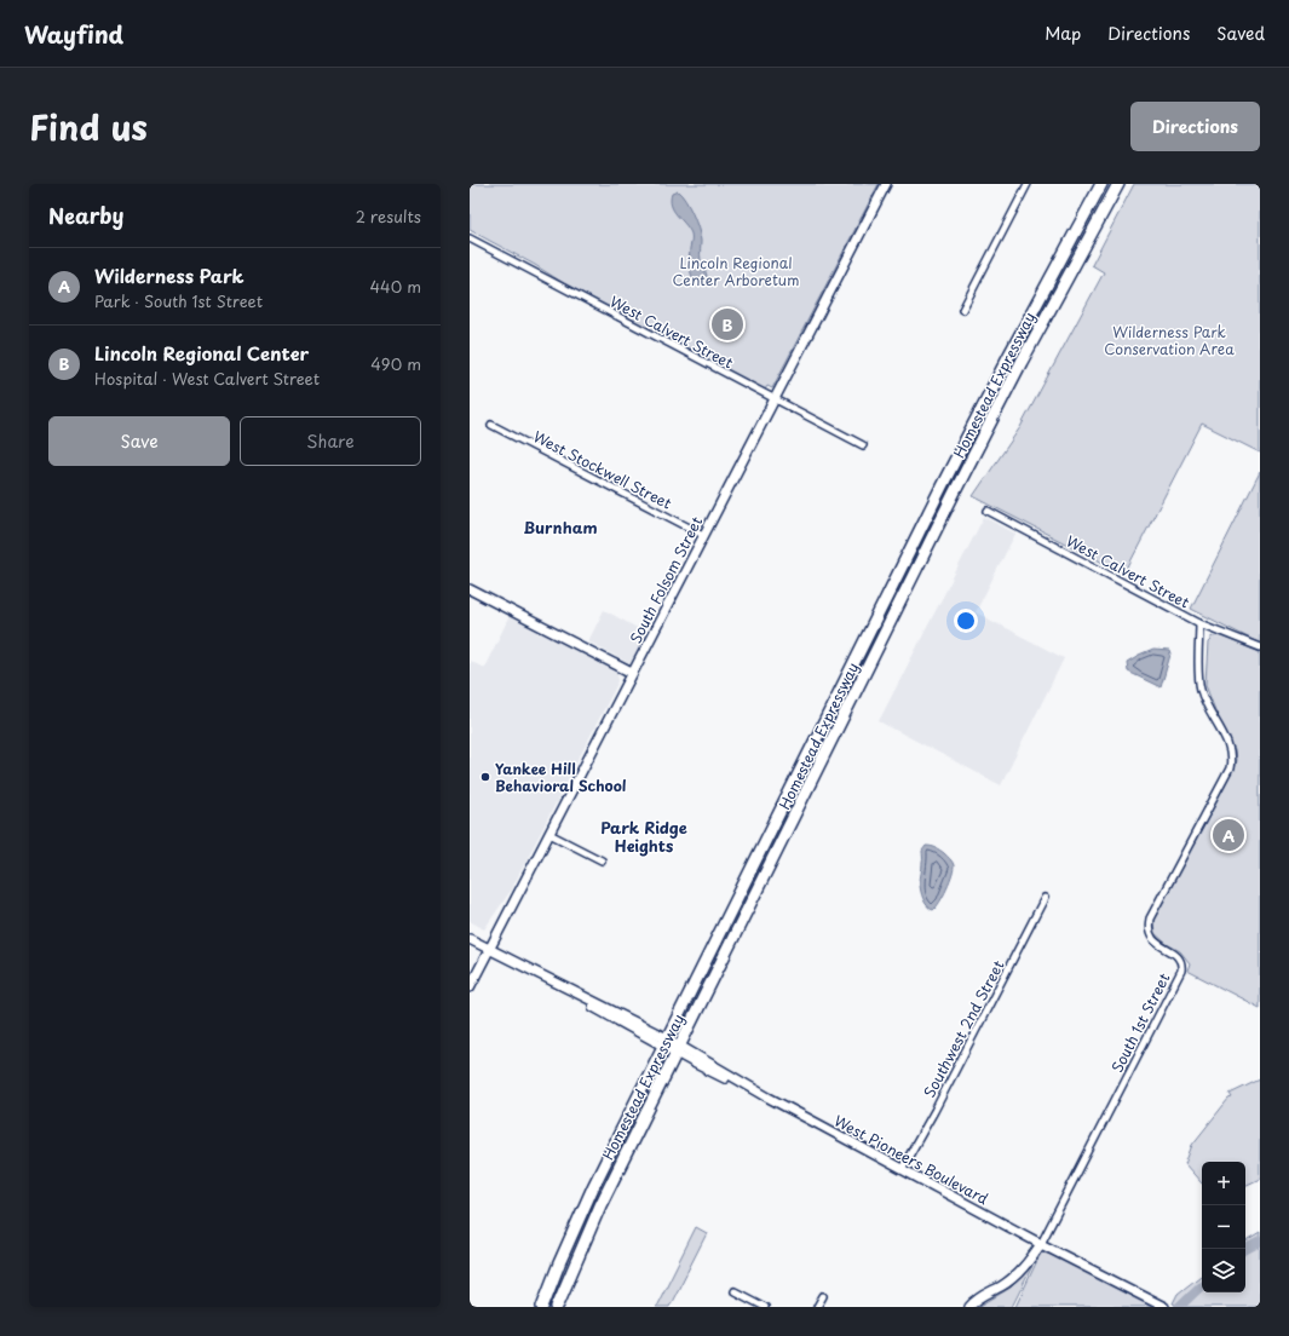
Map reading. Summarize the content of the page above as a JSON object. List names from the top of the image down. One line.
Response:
{"streets":{"highway":["Homestead Expressway"],"main road":["South Folsom Street","South 1st Street","West Pioneers Boulevard"],"street":["West Calvert Street","West Stockwell Street","Southwest 2nd Street"]},"crossings":[["West Calvert Street","South Folsom Street"],["West Calvert Street","South 1st Street"],["Homestead Expressway","West Pioneers Boulevard"],["West Stockwell Street","South Folsom Street"],["South Folsom Street","West Pioneers Boulevard"],["South 1st Street","West Pioneers Boulevard"],["Southwest 2nd Street","West Pioneers Boulevard"]],"districts":["Burnham","Park Ridge Heights"],"parks":["Lincoln Regional Center Arboretum","Wilderness Park Conservation Area"],"places":["Yankee Hill Behavioral School"],"page":{"header":"Wayfind","nav":["Map","Directions","Saved"],"title":"Find us","buttons":["Directions",["Save","Share"]],"heading":["Nearby","2 results"],"list":[{"mark":"A","name":"Wilderness Park","note":"Park · South 1st Street","value":"440 m"},{"mark":"B","name":"Lincoln Regional Center","note":"Hospital · West Calvert Street","value":"490 m"}],"pins":["B","A"],"map_buttons":["+","−"]}}
